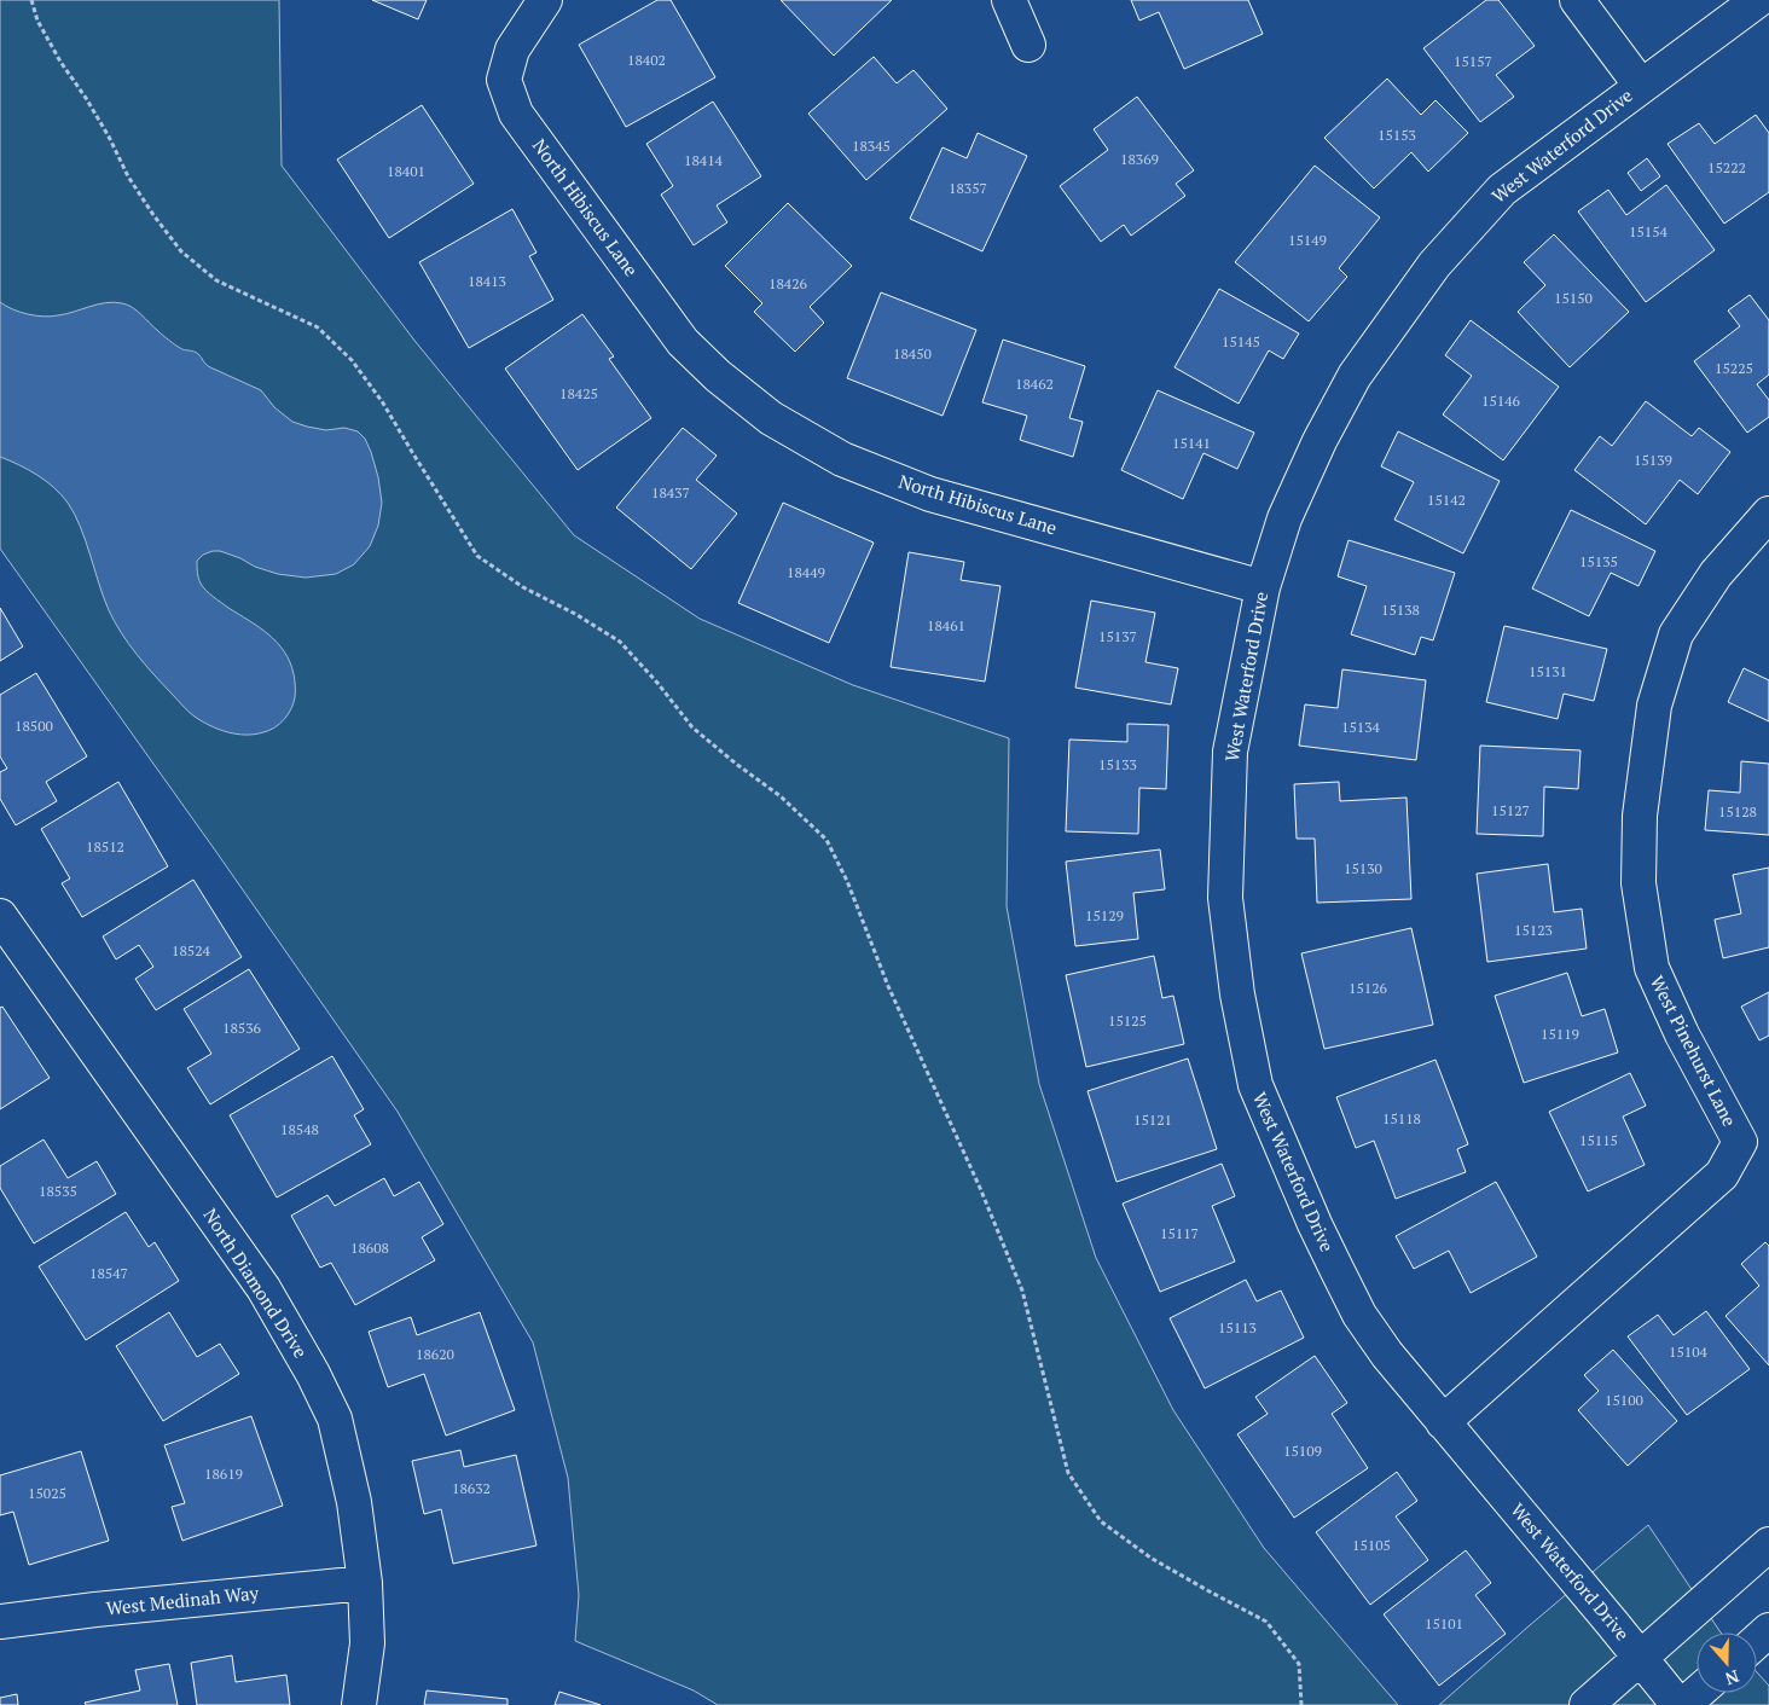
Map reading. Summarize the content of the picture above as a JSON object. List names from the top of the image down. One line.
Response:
{"streets":{"street":["West Waterford Drive","North Hibiscus Lane","West Pinehurst Lane","North Diamond Drive","West Medinah Way"]},"crossings":[["West Waterford Drive","North Hibiscus Lane"],["West Waterford Drive","West Pinehurst Lane"],["North Diamond Drive","West Medinah Way"]],"house_numbers":["18402","15157","15153","18345","18369","18414","15222","18401","18357","15154","15149","18413","18426","15150","15145","18450","15225","18462","18425","15146","15141","15139","18437","15142","15135","18449","15138","18461","15137","15131","18500","15134","15133","15127","15128","18512","15130","15129","15123","18524","15126","15125","18536","15119","15118","15121","18548","15115","18535","15117","18608","18547","15113","15104","18620","15100","15109","18619","18632","15025","15105","15101"],"north":"bottom"}
